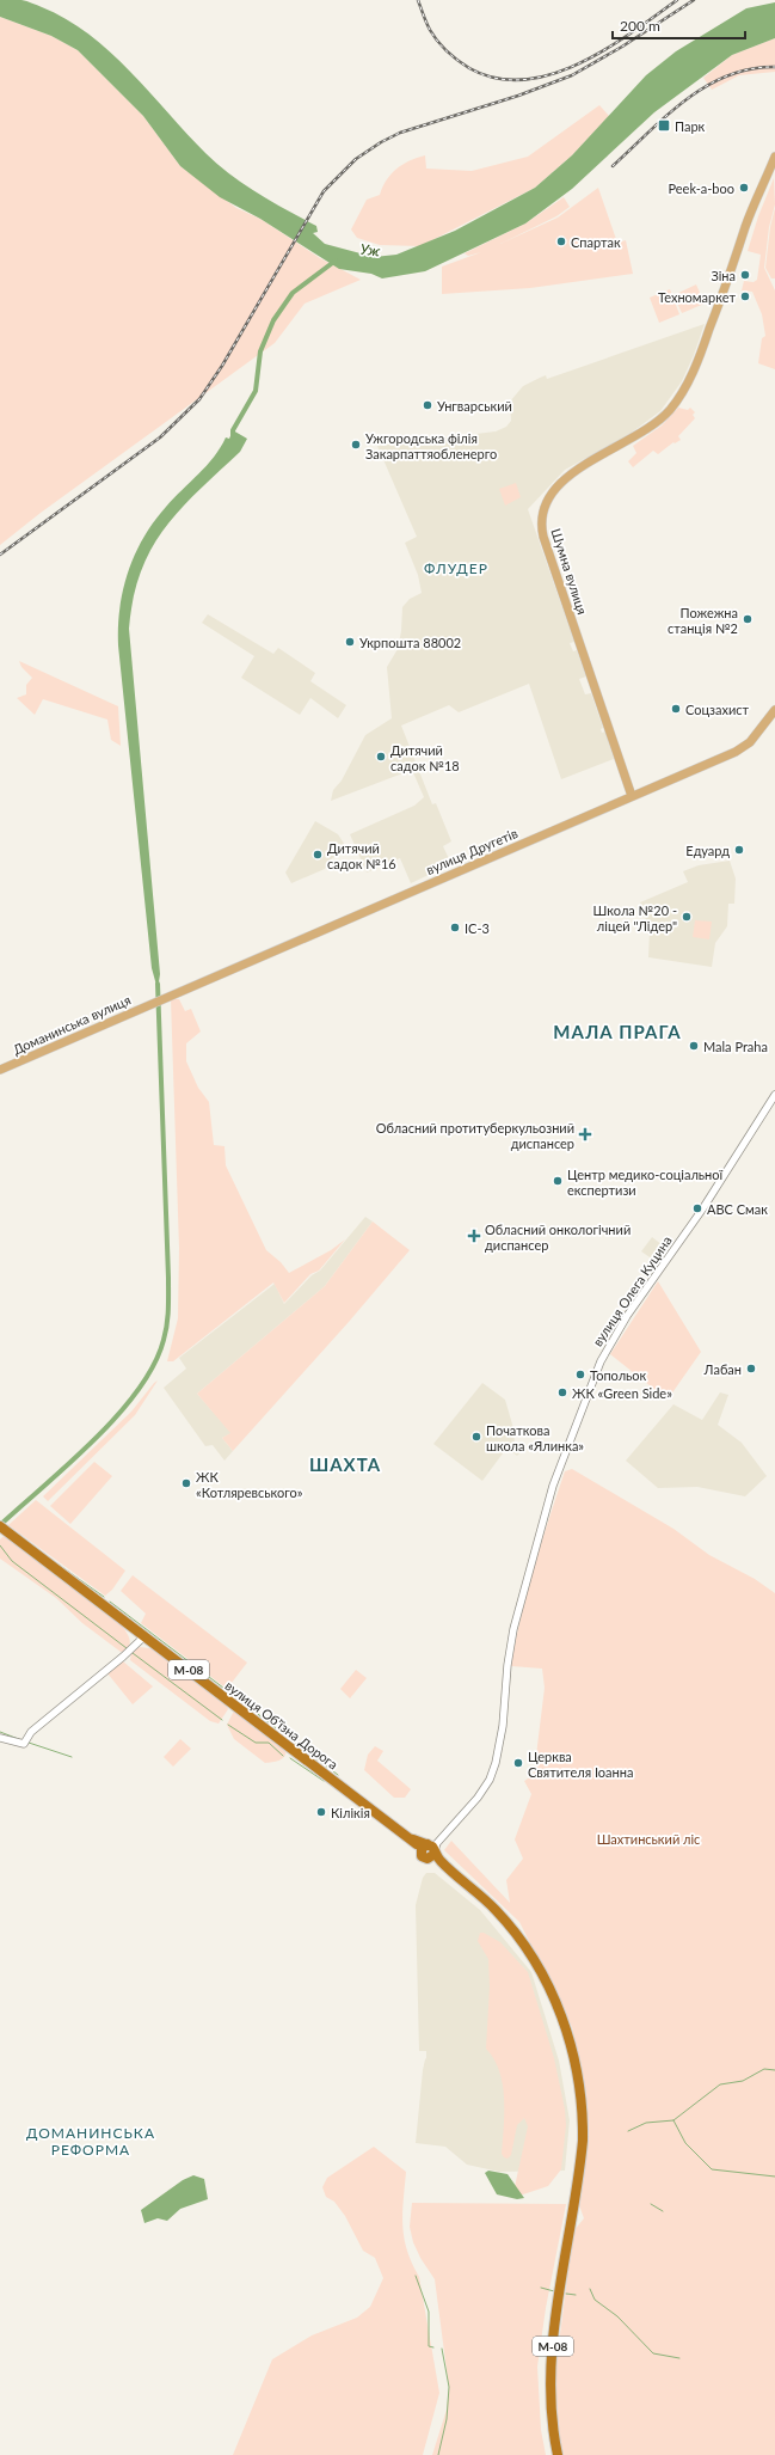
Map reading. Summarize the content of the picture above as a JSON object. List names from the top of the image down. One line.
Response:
{"streets":{"highway":["М-08","вулиця Обʼїзна Дорога"],"main road":["Шумна вулиця","вулиця Другетів","Доманинська вулиця"],"street":["вулиця Олега Куцина"]},"crossings":[["Шумна вулиця","вулиця Другетів"],["вулиця Другетів","Доманинська вулиця"],["вулиця Олега Куцина","вулиця Обʼїзна Дорога"]],"districts":["ФЛУДЕР","МАЛА ПРАГА","ШАХТА","ДОМАНИНСЬКА РЕФОРМА"],"water":["Уж"],"parks":["Шахтинський ліс"],"places":{"transit":["Парк"],"other":["Peek-a-boo","Спартак","Зіна","Техномаркет","Унгварський","Ужгородська філія Закарпаттяобленерго","Пожежна станція №2","Укрпошта 88002","Соцзахист","Дитячий садок №18","Едуард","Дитячий садок №16","Школа №20 - ліцей \"Лідер\"","ІС-3","Mala Praha","Центр медико-соціальної експертизи","ABC Смак","Лабан","Топольок","ЖК «Green Side»","Початкова школа «Ялинка»","ЖК «Котляревського»","Церква Святителя Іоанна","Кілікія"],"health":["Обласний протитуберкульозний диспансер","Обласний онкологічний диспансер"]},"scale_bar":"200 m"}
